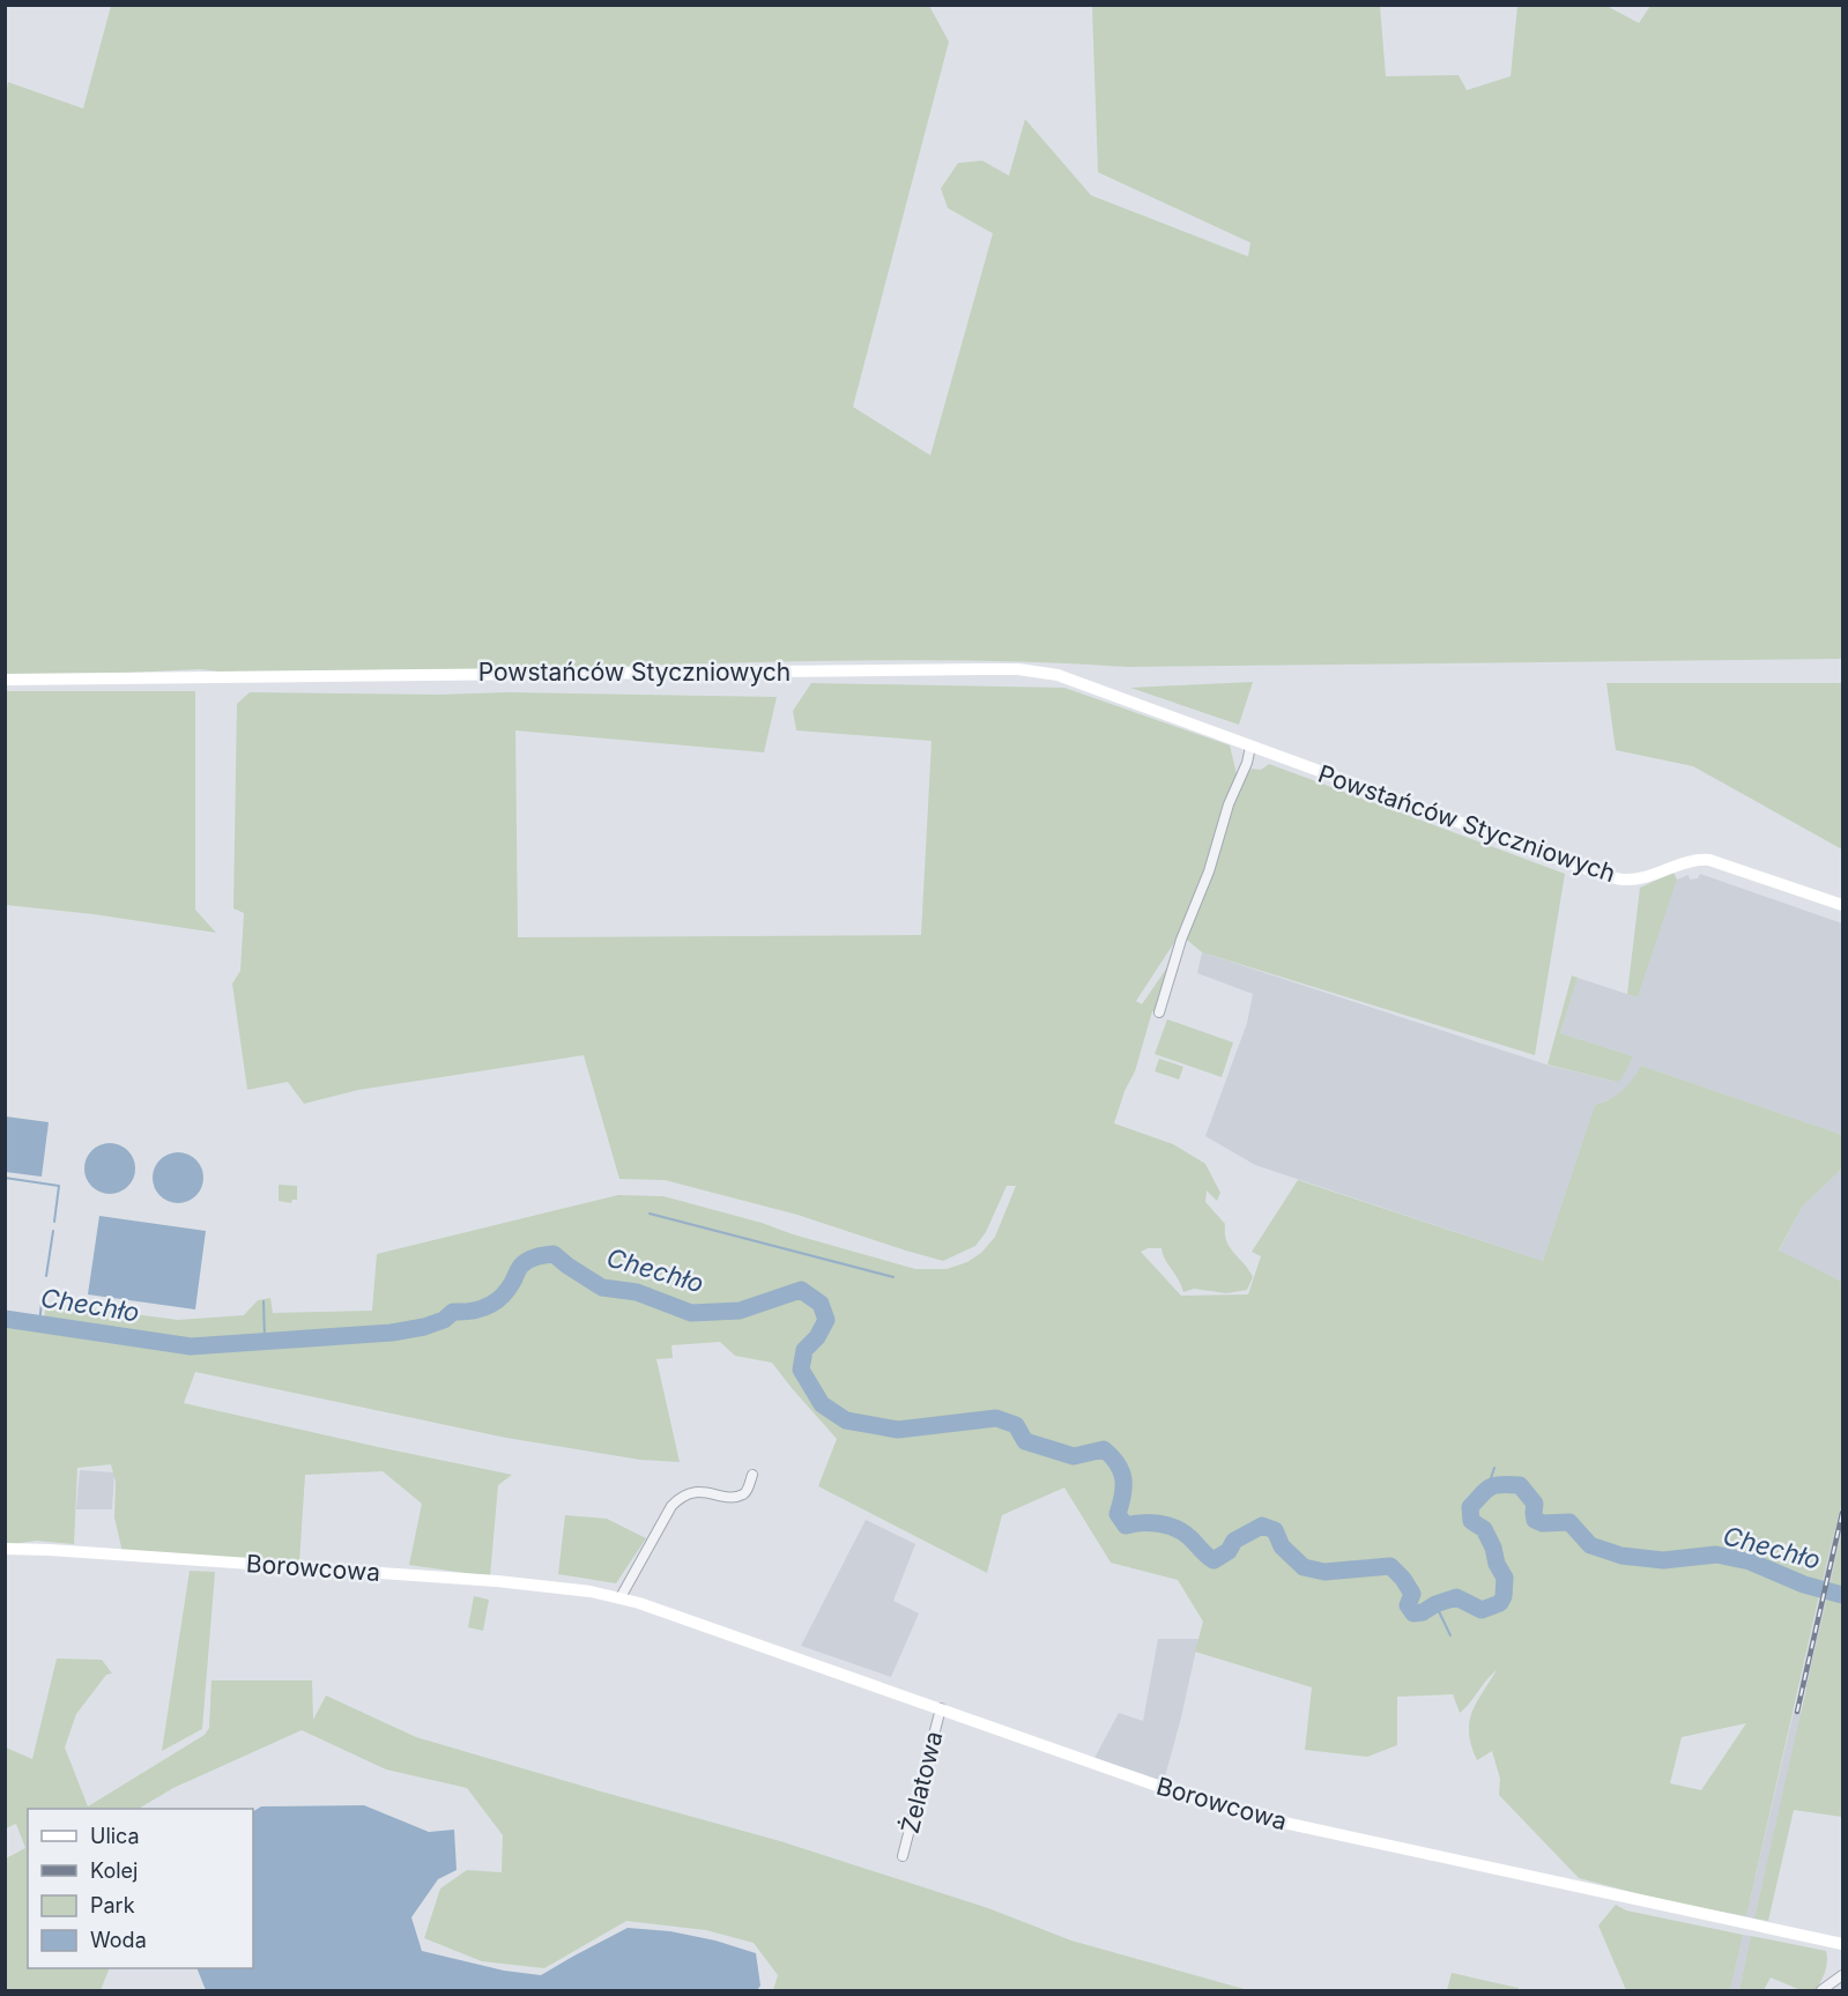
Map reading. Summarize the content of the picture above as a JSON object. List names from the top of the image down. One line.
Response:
{"streets":{"street":["Powstańców Styczniowych","Borowcowa","Żelatowa"]},"crossings":[["Borowcowa","Żelatowa"]],"water":["Chechło"],"legend":["Ulica","Kolej","Park","Woda"]}
